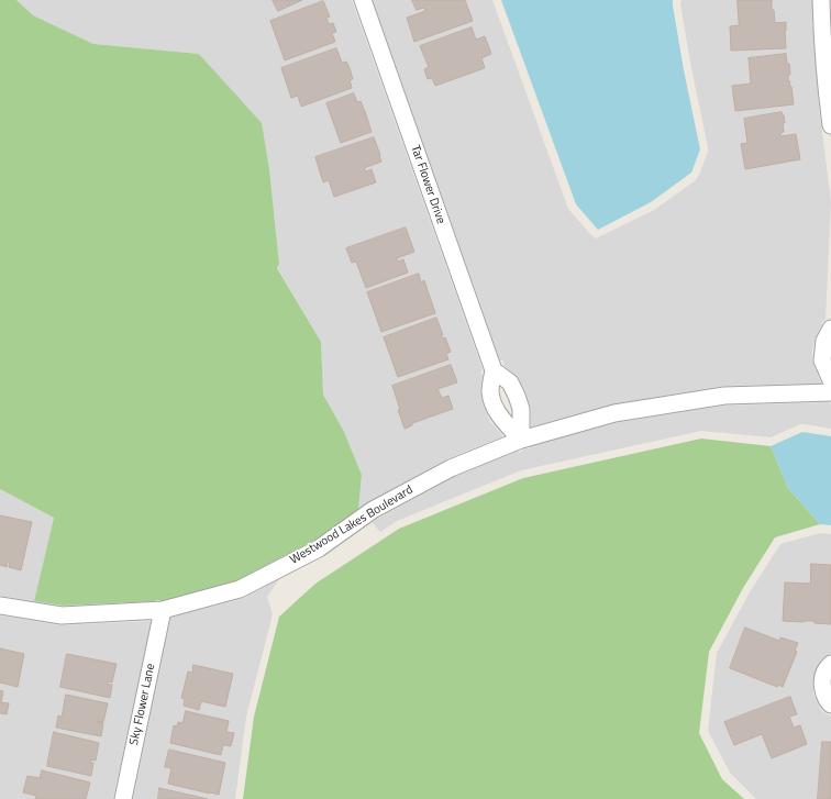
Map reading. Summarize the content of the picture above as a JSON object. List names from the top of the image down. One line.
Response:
{"streets":{"street":["Tar Flower Drive","Westwood Lakes Boulevard","Sky Flower Lane"]},"crossings":[["Tar Flower Drive","Westwood Lakes Boulevard"],["Westwood Lakes Boulevard","Sky Flower Lane"]]}
